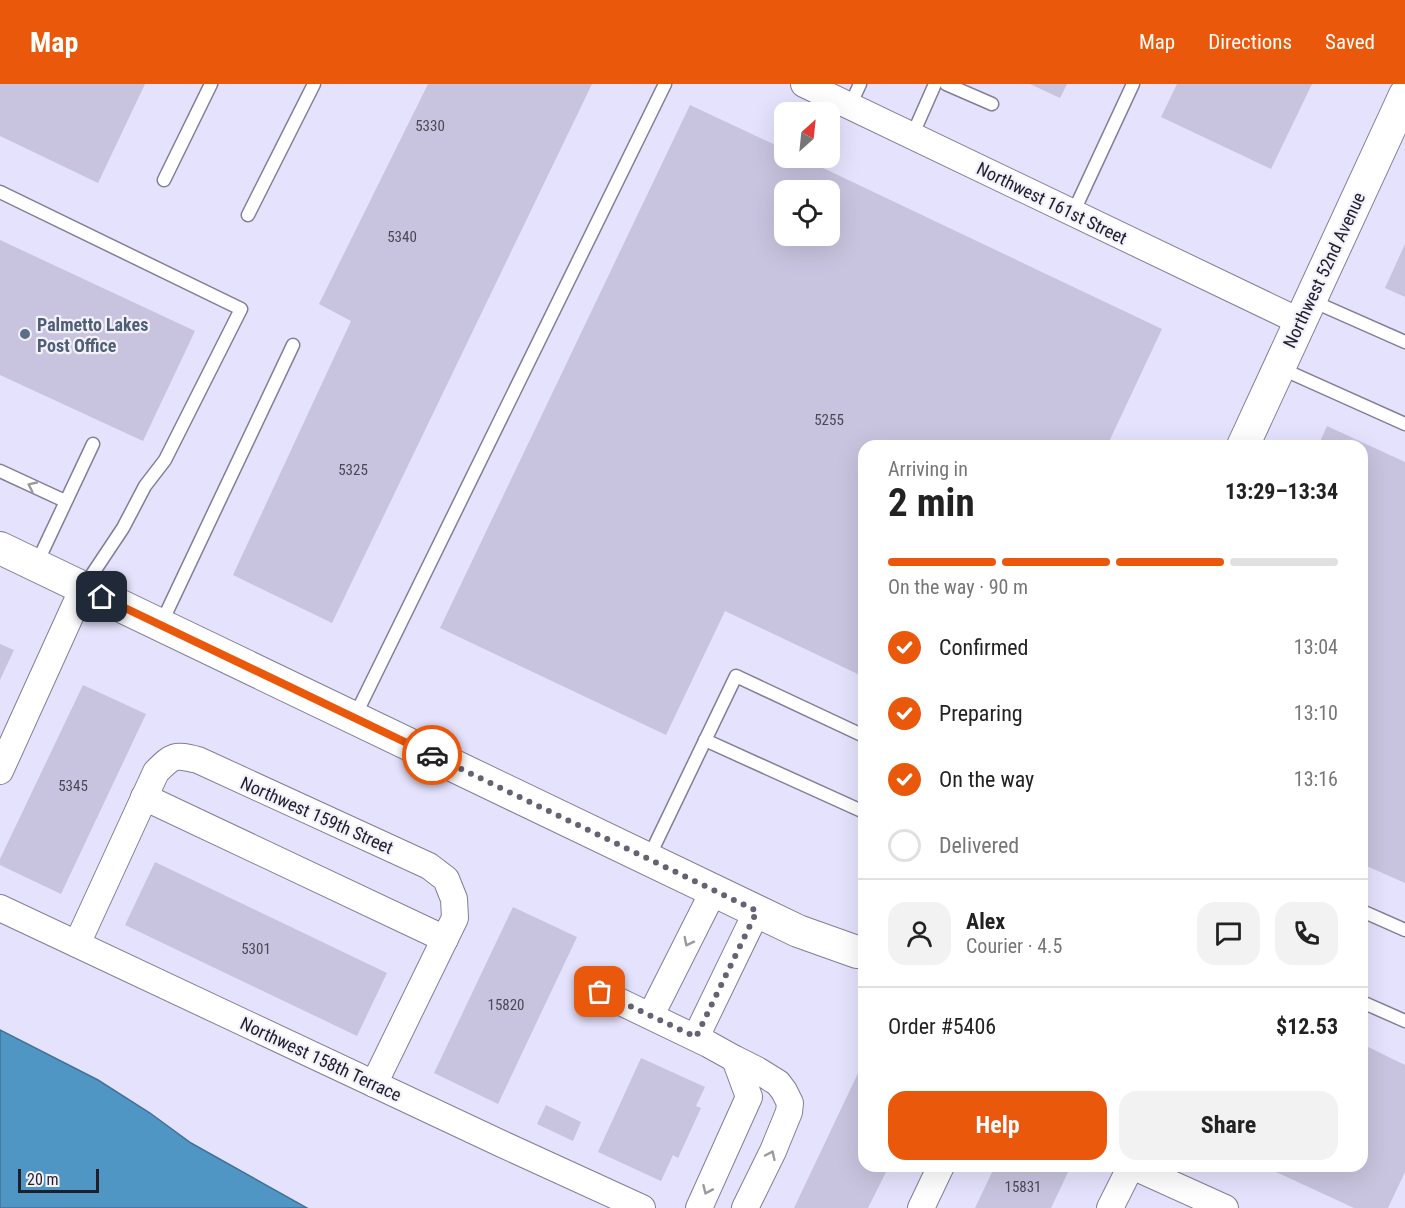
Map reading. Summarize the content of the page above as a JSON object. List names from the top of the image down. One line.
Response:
{"streets":{"street":["Northwest 161st Street","Northwest 52nd Avenue","Northwest 159th Street","Northwest 158th Terrace"]},"crossings":[["Northwest 161st Street","Northwest 52nd Avenue"],["Northwest 159th Street","Northwest 158th Terrace"]],"places":["Palmetto Lakes Post Office"],"house_numbers":["5330","5340","5255","5325","5345","5301","15820","15831"],"scale_bar":"20 m","north":"top right","page":{"header":"Map","nav":["Map","Directions","Saved"],"heading":["2 min","Arriving in","13:29–13:34"],"panel":["Alex","Courier · 4.5","Order #5406","$12.53"],"bar":"On the way · 90 m","list":[["Confirmed","13:04"],["Preparing","13:10"],["On the way","13:16"],"Delivered"],"buttons":["Help","Share"],"scale":"20 m"}}
